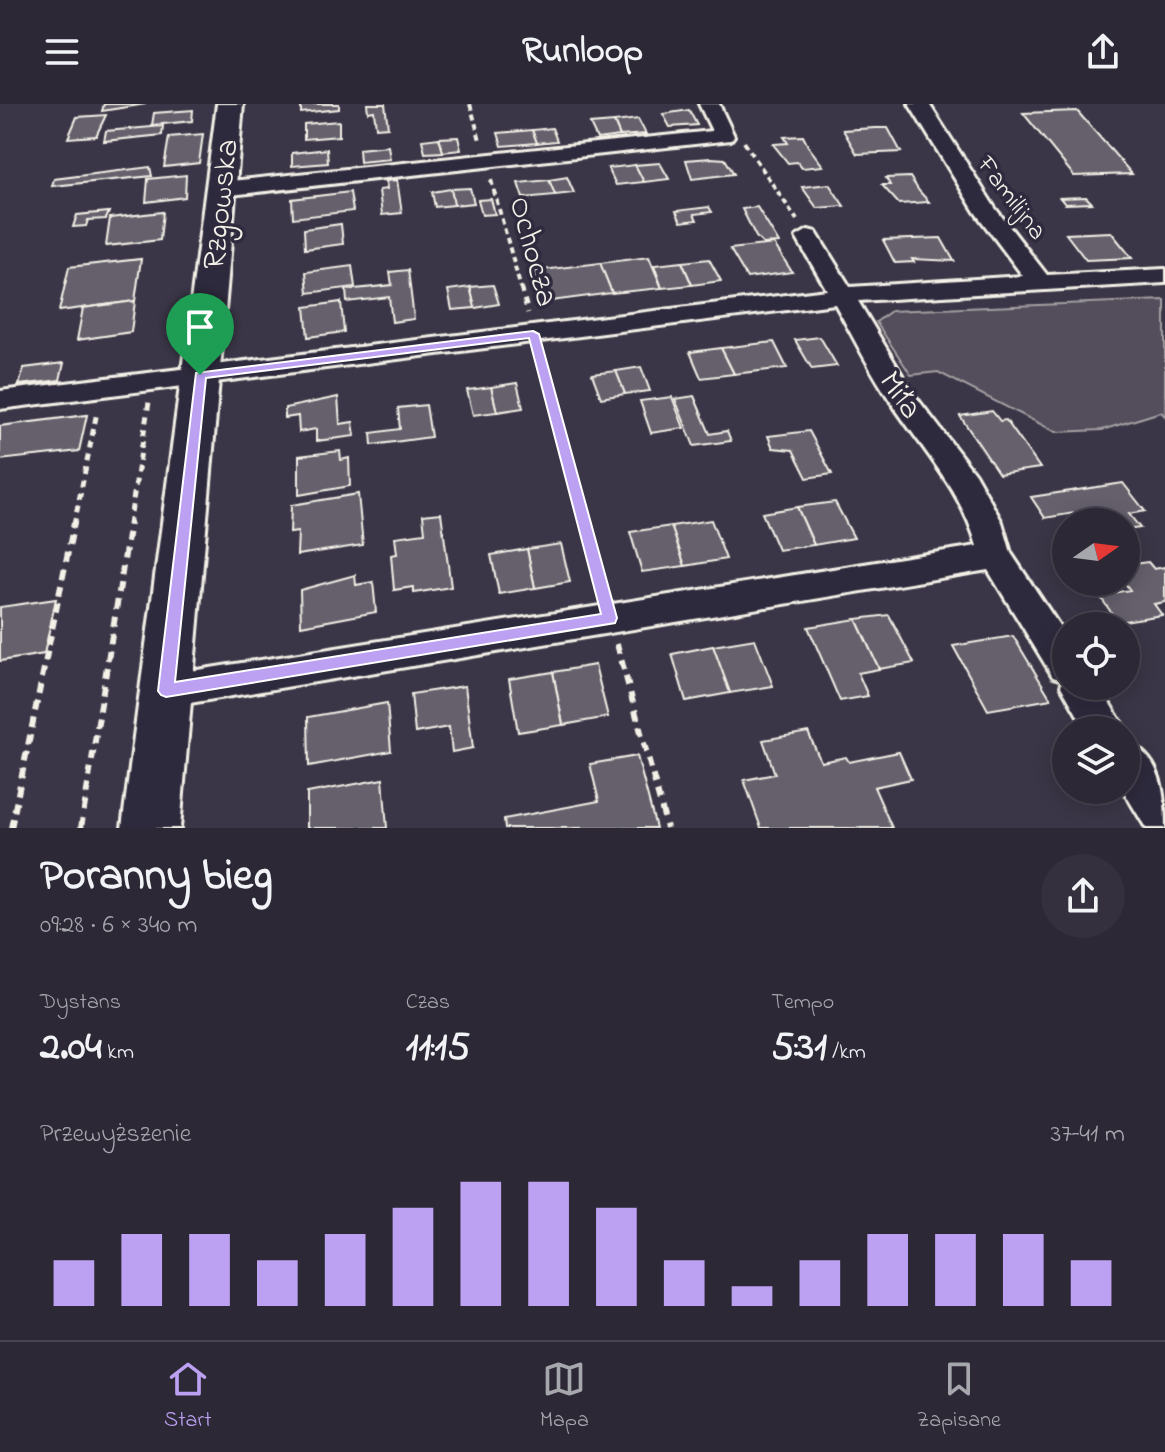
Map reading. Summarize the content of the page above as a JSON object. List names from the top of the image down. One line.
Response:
{"streets":{"main road":["Rzgowska"],"street":["Familijna","Miła"],"path":["Ochocza"]},"north":"right","page":{"header":"Runloop","heading":["Poranny bieg","09:28 · 6 × 340 m"],"stats":[["Dystans","2.04 km"],["Czas","11:15"],["Tempo","5:31 /km"]],"chart":["Przewyższenie","37–41 m"],"tabs":["Start","Mapa","Zapisane"]}}
